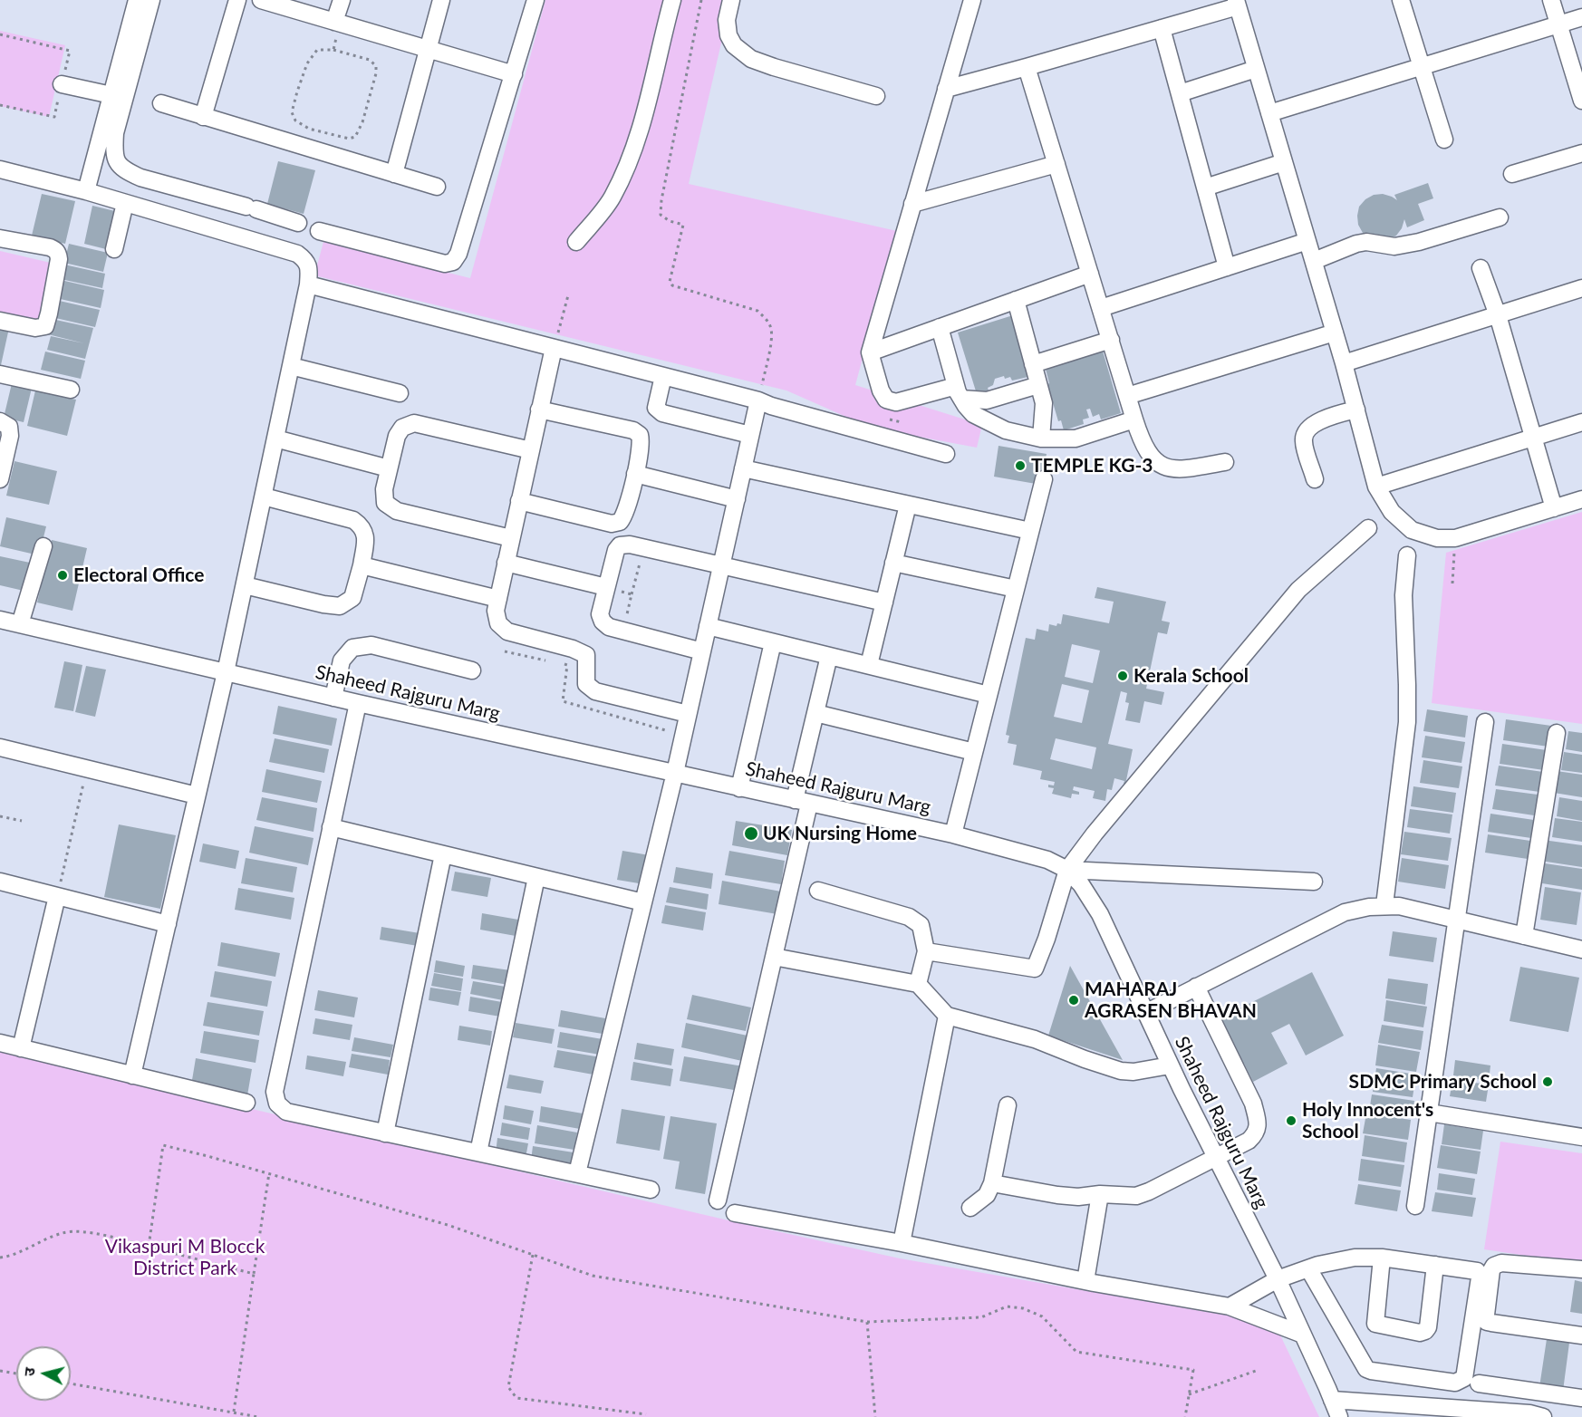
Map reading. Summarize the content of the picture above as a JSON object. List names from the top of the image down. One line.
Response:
{"streets":{"street":["Shaheed Rajguru Marg"]},"parks":["Vikaspuri M Blocck District Park"],"places":["TEMPLE KG-3","Electoral Office","Kerala School","UK Nursing Home","MAHARAJ AGRASEN BHAVAN","SDMC Primary School","Holy Innocent's School"],"north":"left"}
